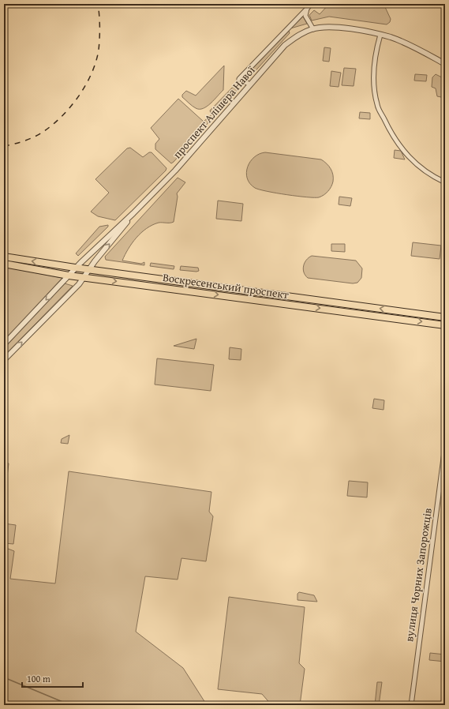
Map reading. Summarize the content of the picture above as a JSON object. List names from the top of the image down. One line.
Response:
{"streets":{"main road":["Воскресенський проспект"],"street":["проспект Алішера Навої","вулиця Чорних Запорожців"]},"crossings":[["проспект Алішера Навої","Воскресенський проспект"]],"scale_bar":"100 m"}
